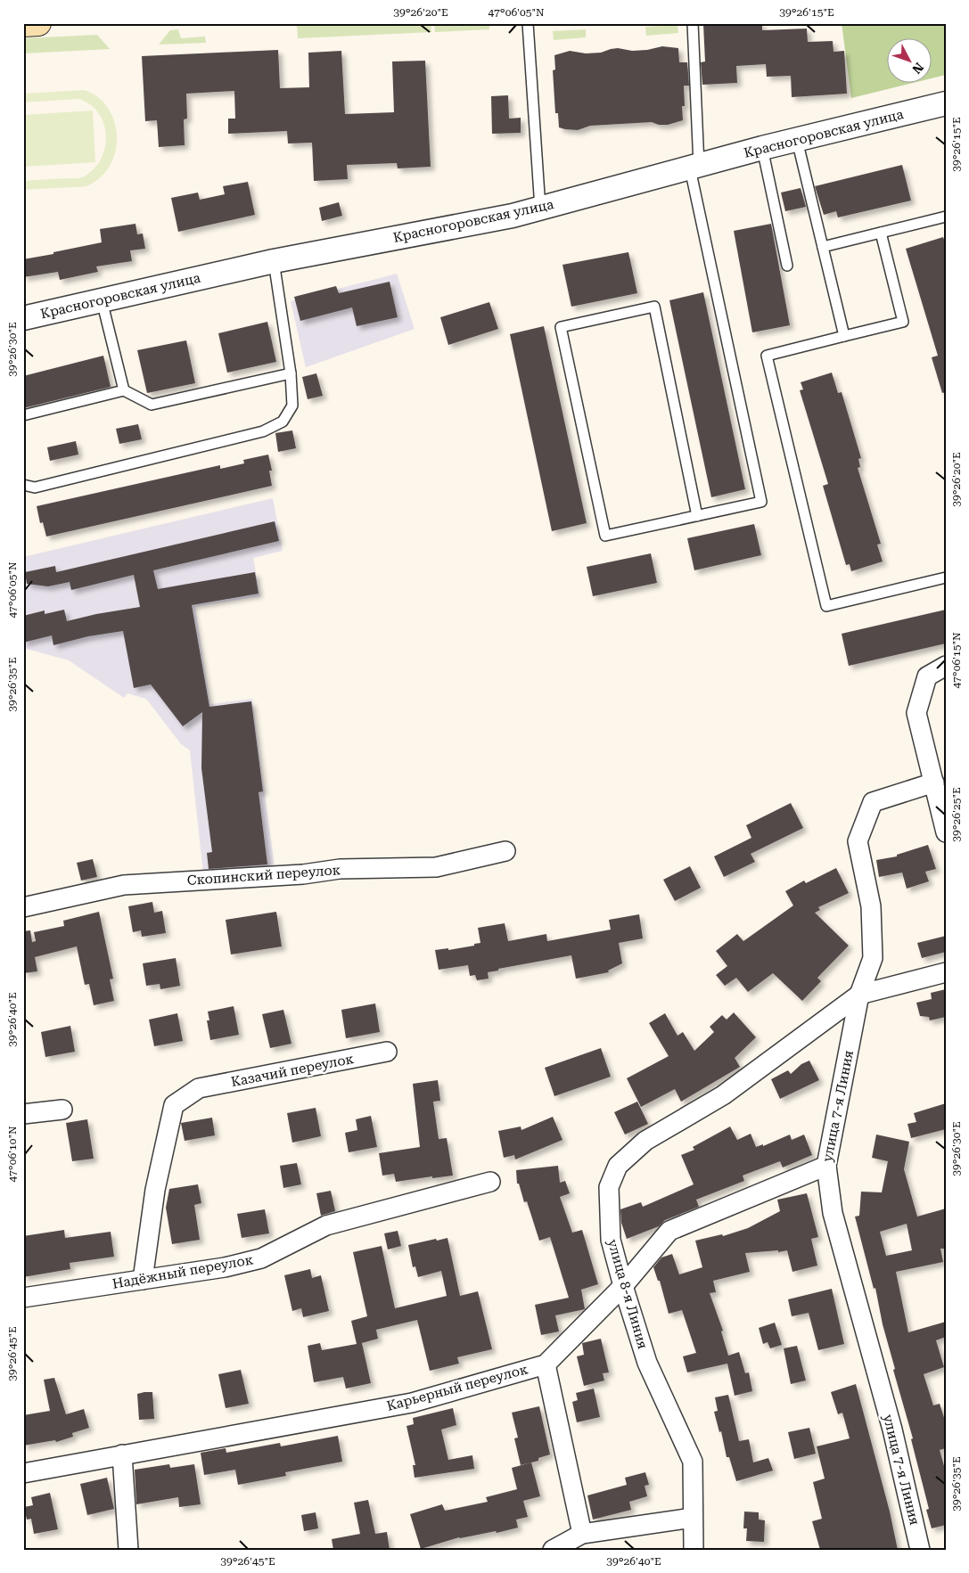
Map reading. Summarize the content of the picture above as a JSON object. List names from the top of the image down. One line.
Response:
{"streets":{"street":["Красногоровская улица","Скопинский переулок","Казачий переулок","улица 7-я Линия","Надёжный переулок","улица 8-я Линия","Карьерный переулок"]},"crossings":[["Казачий переулок","Надёжный переулок"],["улица 7-я Линия","улица 8-я Линия"],["улица 7-я Линия","Карьерный переулок"],["улица 8-я Линия","Карьерный переулок"]],"north":"bottom right","coordinates":["39°26'20\"E","47°06'05\"N","39°26'15\"E","39°26'30\"E","47°06'15\"N","39°26'35\"E","39°26'25\"E","39°26'40\"E","47°06'10\"N","39°26'45\"E"]}
